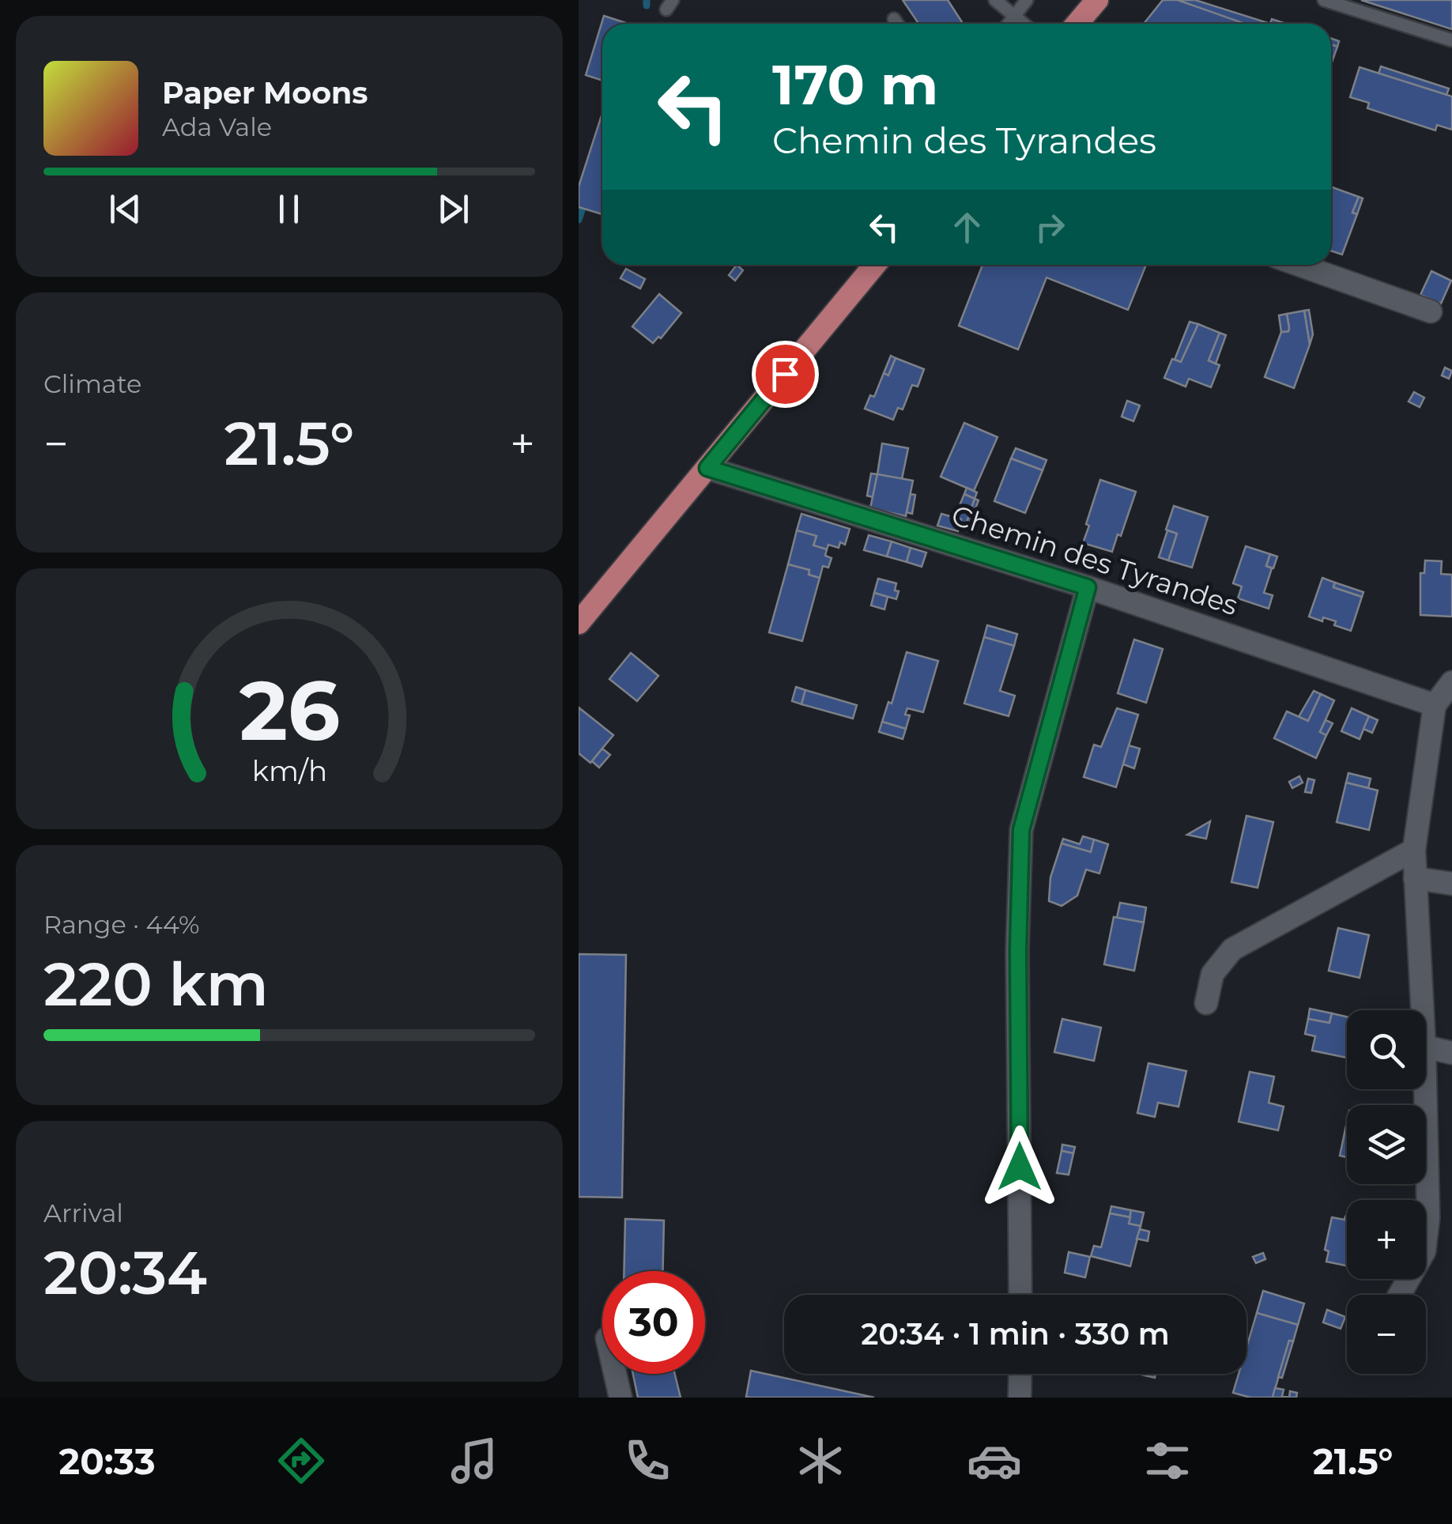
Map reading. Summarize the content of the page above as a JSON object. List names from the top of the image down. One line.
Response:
{"streets":{"street":["Chemin des Tyrandes"]},"page":{"turn":["170 m","Chemin des Tyrandes"],"song":["Paper Moons","Ada Vale"],"tile":["Climate",["Range · 44%","220 km"],["Arrival","20:34"]],"heat":["−","21.5°","+"],"map_buttons":["+","−"],"limit":"30","trip":"20:34 · 1 min · 330 m","tabs":["20:33","21.5°"],"gauge":["26","km/h"]}}
